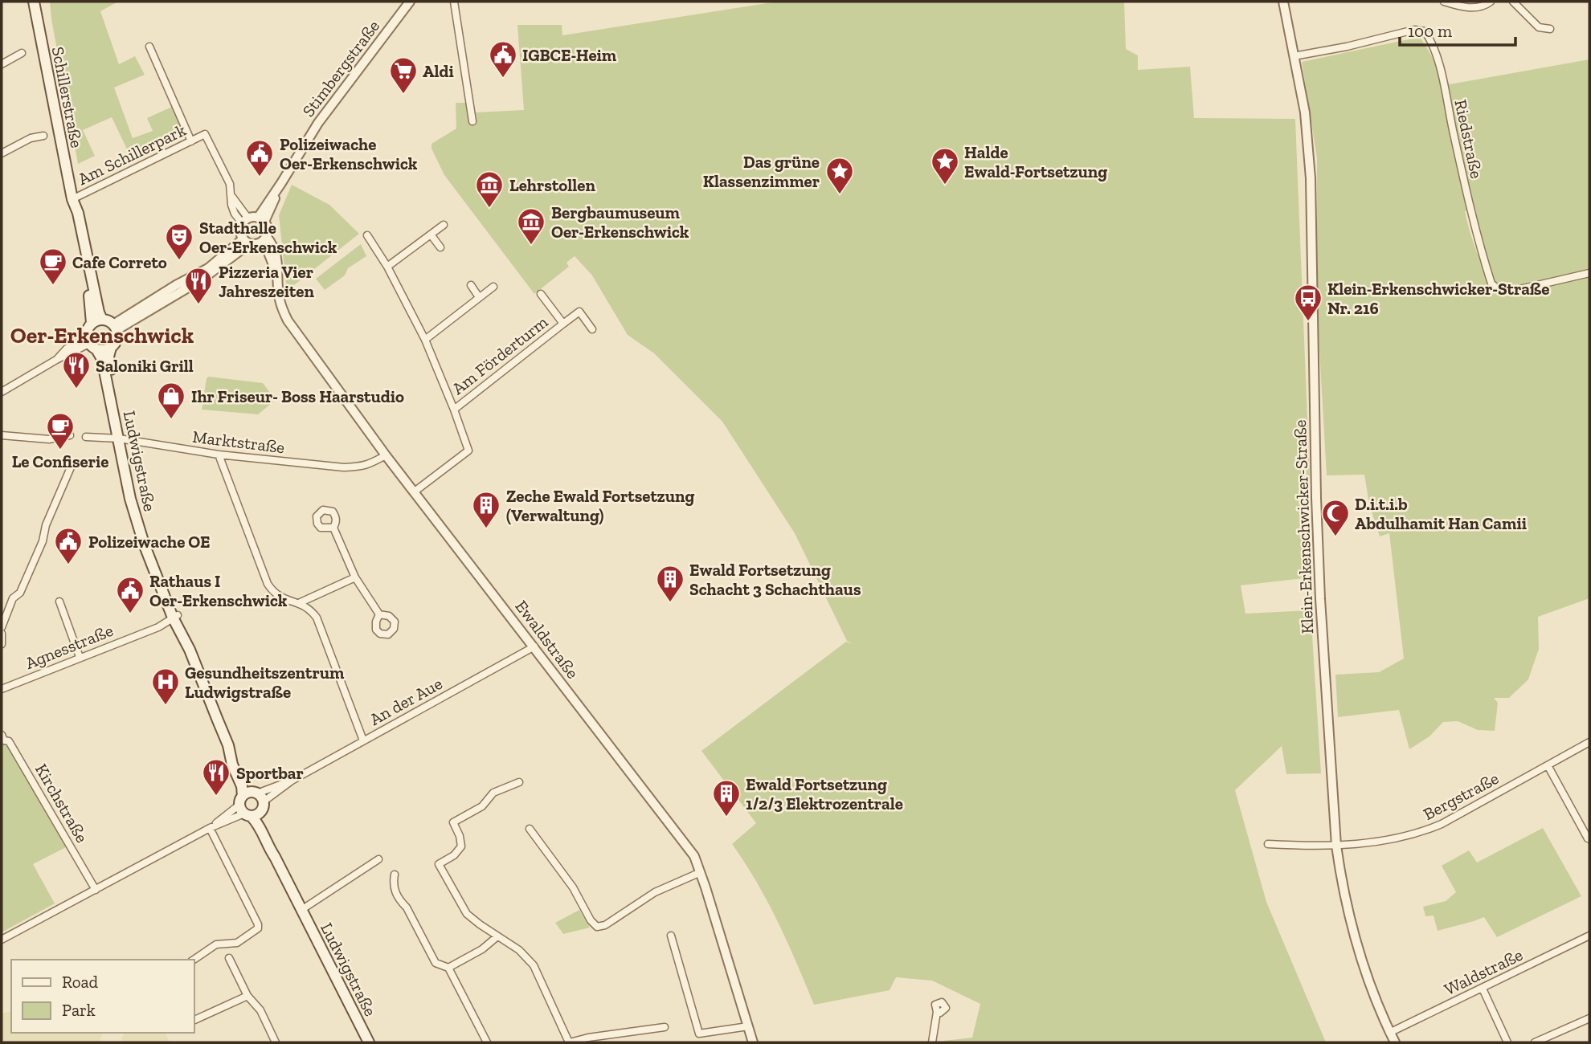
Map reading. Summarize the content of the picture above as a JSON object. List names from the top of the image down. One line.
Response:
{"streets":{"main road":["Schillerstraße","Ludwigstraße"],"street":["Stimbergstraße","Riedstraße","Am Schillerpark","Am Förderturm","Marktstraße","Klein-Erkenschwicker-Straße","Ewaldstraße","Agnesstraße","An der Aue","Bergstraße","Kirchstraße","Waldstraße"]},"crossings":[["Stimbergstraße","Am Schillerpark"],["Stimbergstraße","Ewaldstraße"],["Schillerstraße","Am Schillerpark"],["Schillerstraße","Ludwigstraße"],["Riedstraße","Klein-Erkenschwicker-Straße"],["Am Schillerpark","Ewaldstraße"],["Am Förderturm","Ewaldstraße"],["Marktstraße","Ludwigstraße"],["Marktstraße","Ewaldstraße"],["Ludwigstraße","Agnesstraße"],["Ludwigstraße","An der Aue"],["Klein-Erkenschwicker-Straße","Bergstraße"],["Klein-Erkenschwicker-Straße","Waldstraße"],["Ewaldstraße","An der Aue"],["An der Aue","Kirchstraße"]],"districts":["Oer-Erkenschwick"],"places":{"public building":["IGBCE-Heim","Polizeiwache Oer-Erkenschwick","Polizeiwache OE","Rathaus I Oer-Erkenschwick"],"supermarket":["Aldi"],"place":["Halde Ewald-Fortsetzung","Das grüne Klassenzimmer"],"museum":["Lehrstollen","Bergbaumuseum Oer-Erkenschwick"],"theatre":["Stadthalle Oer-Erkenschwick"],"cafe":["Cafe Correto","Le Confiserie"],"restaurant":["Pizzeria Vier Jahreszeiten","Saloniki Grill","Sportbar"],"bus stop":["Klein-Erkenschwicker-Straße Nr. 216"],"shop":["Ihr Friseur- Boss Haarstudio"],"building":["Zeche Ewald Fortsetzung (Verwaltung)","Ewald Fortsetzung Schacht 3 Schachthaus","Ewald Fortsetzung 1/2/3 Elektrozentrale"],"mosque":["D.i.t.i.b Abdulhamit Han Camii"],"hospital":["Gesundheitszentrum Ludwigstraße"]},"legend":["Road","Park"],"scale_bar":"100 m"}
